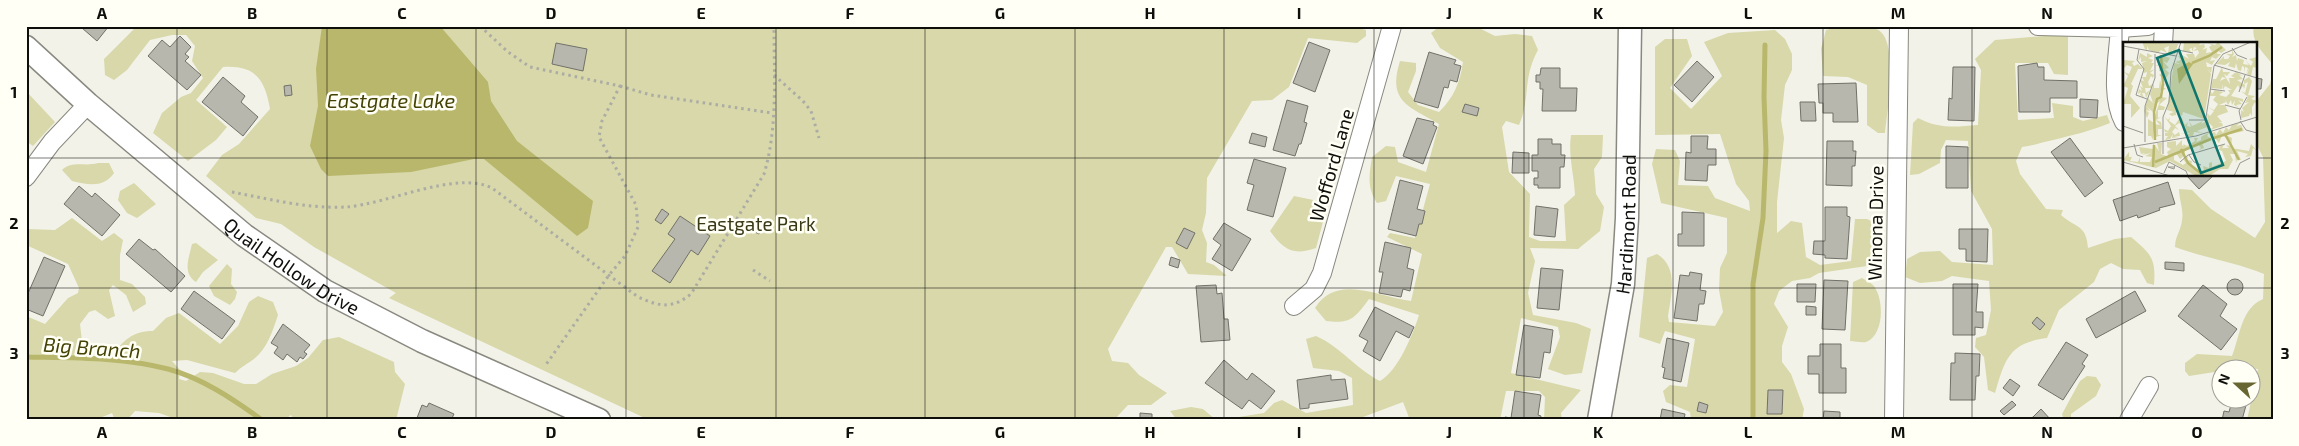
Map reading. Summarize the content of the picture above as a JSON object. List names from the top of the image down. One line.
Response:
{"streets":{"street":["Wofford Lane","Winona Drive","Hardimont Road","Quail Hollow Drive"]},"water":["Eastgate Lake","Big Branch"],"parks":["Eastgate Park"],"north":"left","grid":{"columns":["A","B","C","D","E","F","G","H","I","J","K","L","M","N","O"],"rows":["1","2","3"]}}
